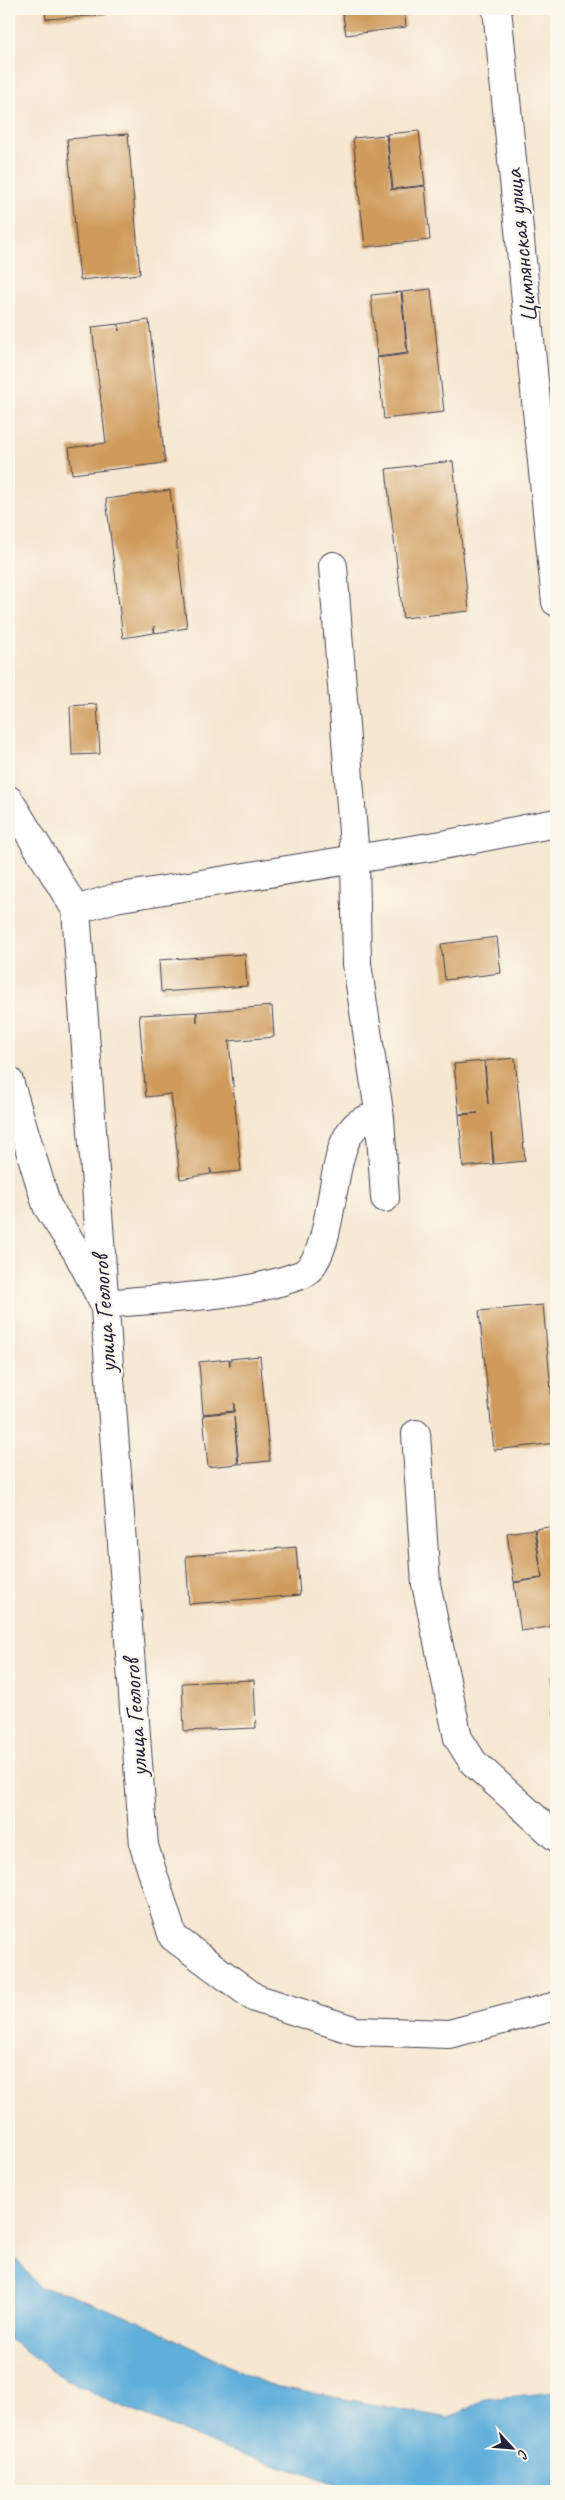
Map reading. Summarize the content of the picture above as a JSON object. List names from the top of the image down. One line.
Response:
{"streets":{"street":["Цимлянская улица","улица Геологов"]},"north":"bottom right"}
